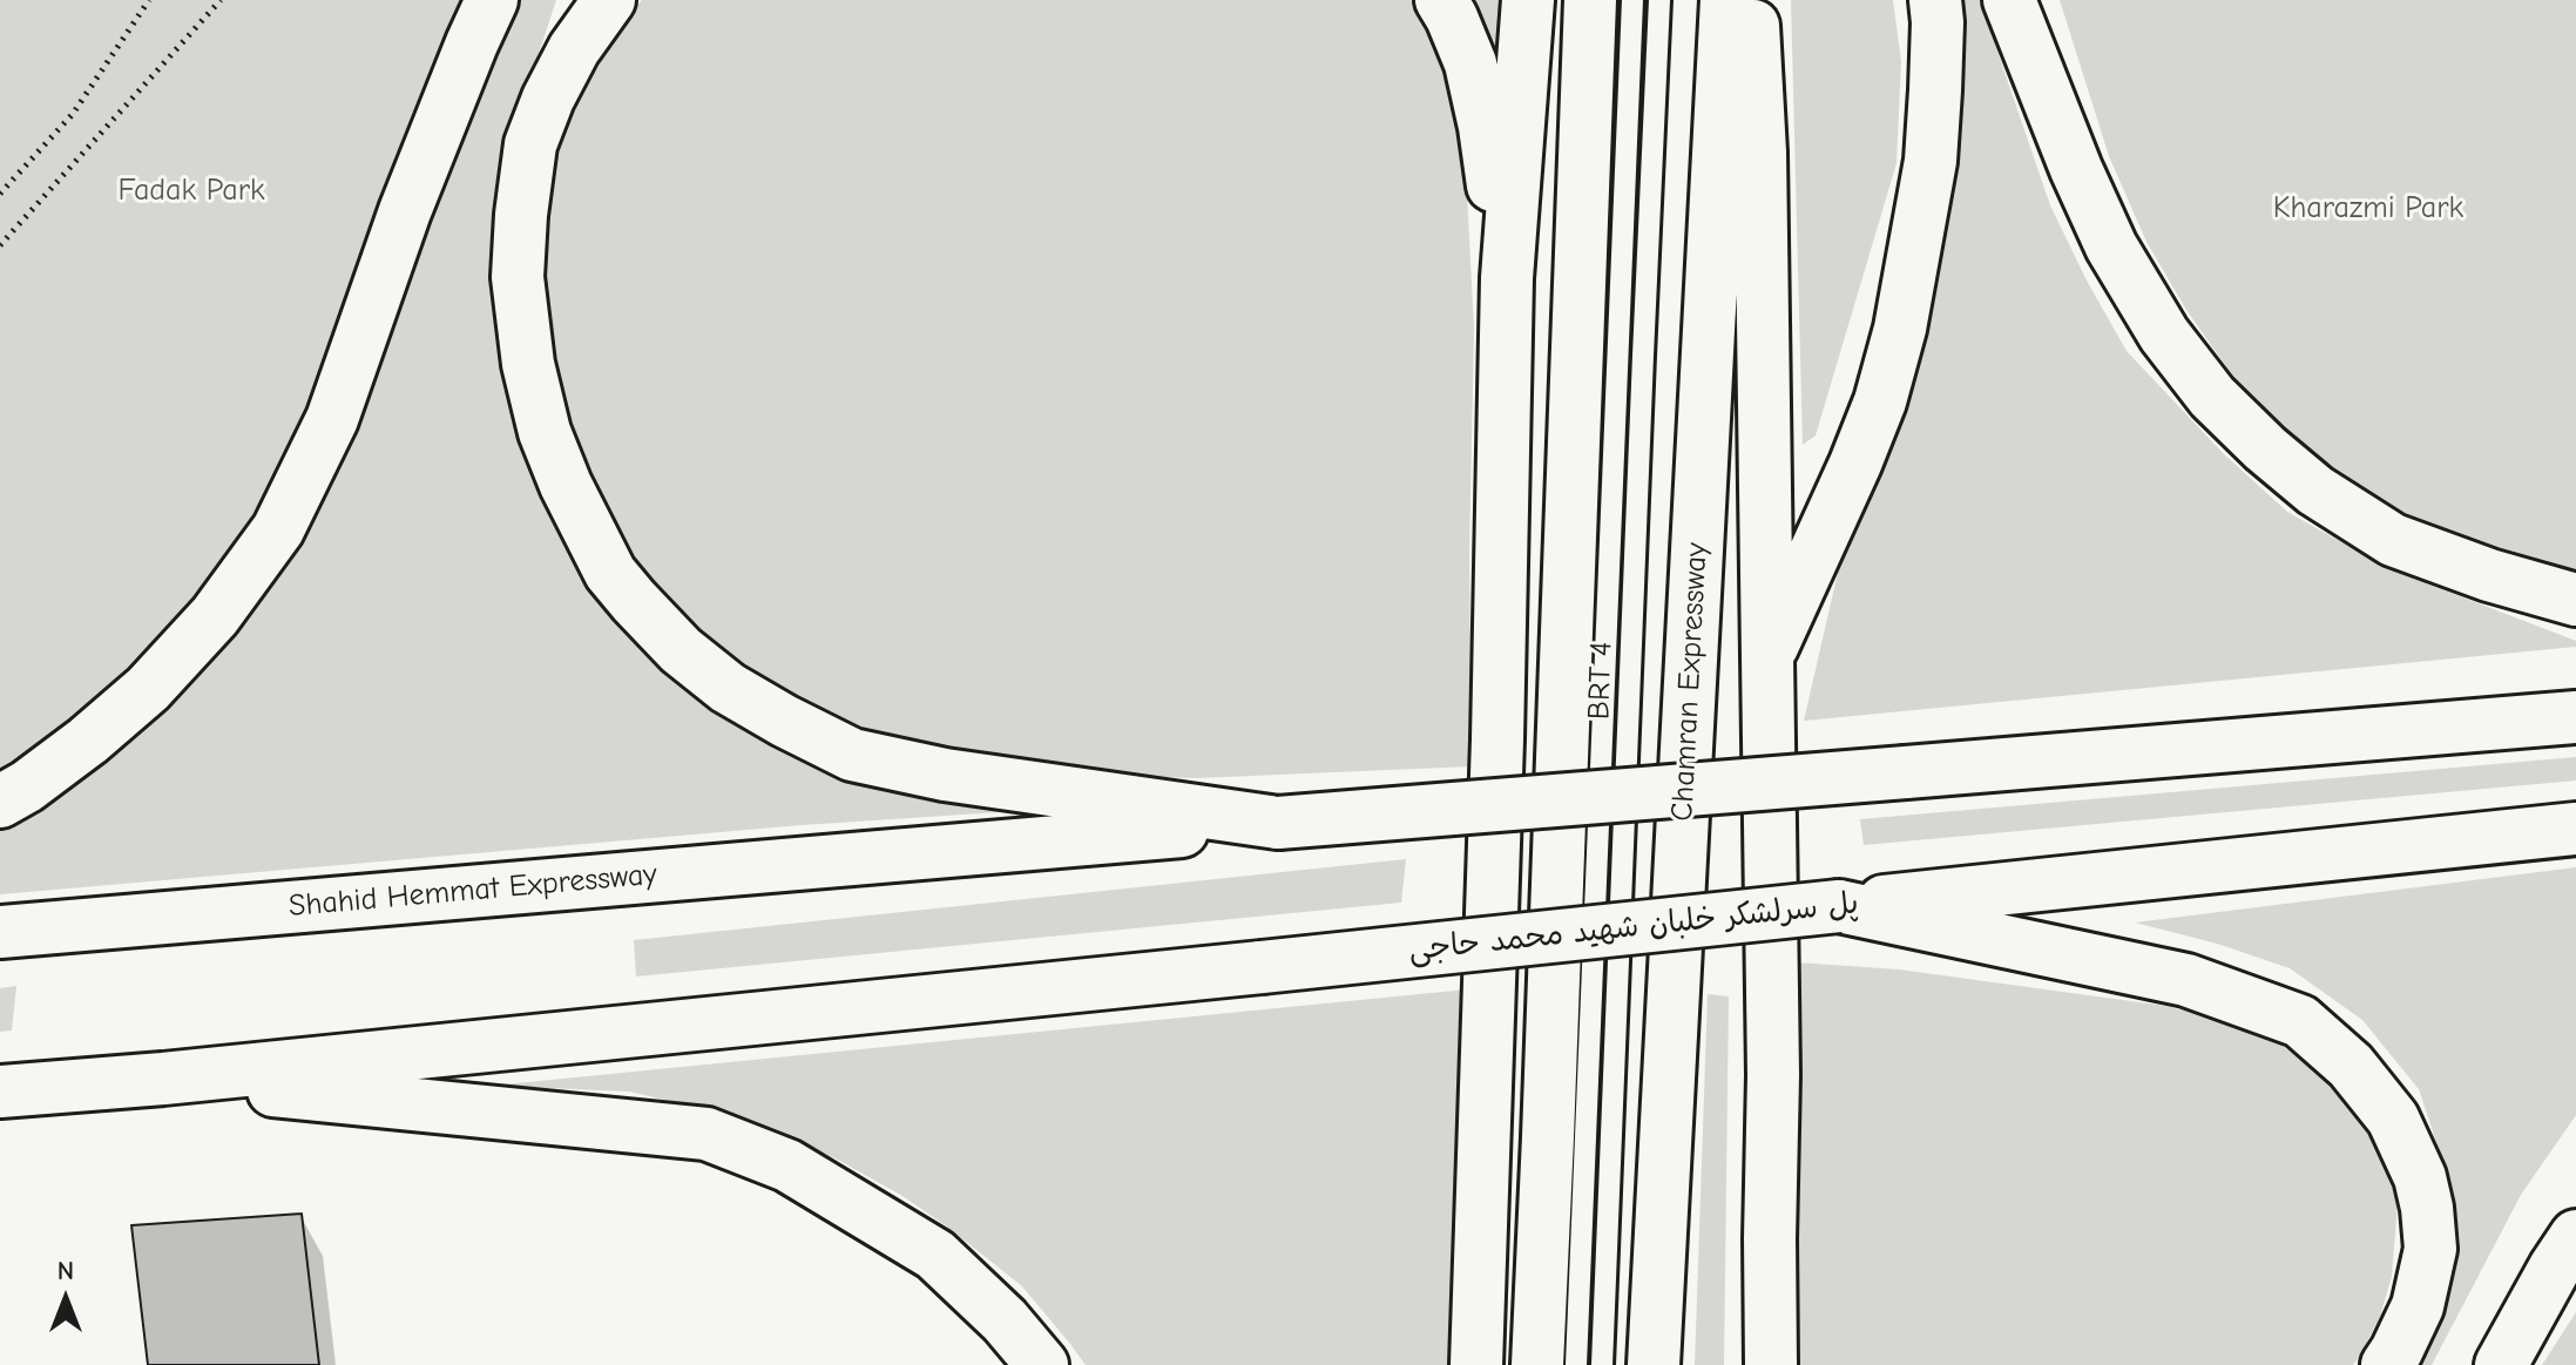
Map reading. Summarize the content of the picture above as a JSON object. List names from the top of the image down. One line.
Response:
{"streets":{"highway":["Chamran Expressway","Shahid Hemmat Expressway","پل سرلشکر خلبان شهید محمد حاجی"],"lane":["BRT 4"]},"parks":["Fadak Park","Kharazmi Park"],"north":"top"}
